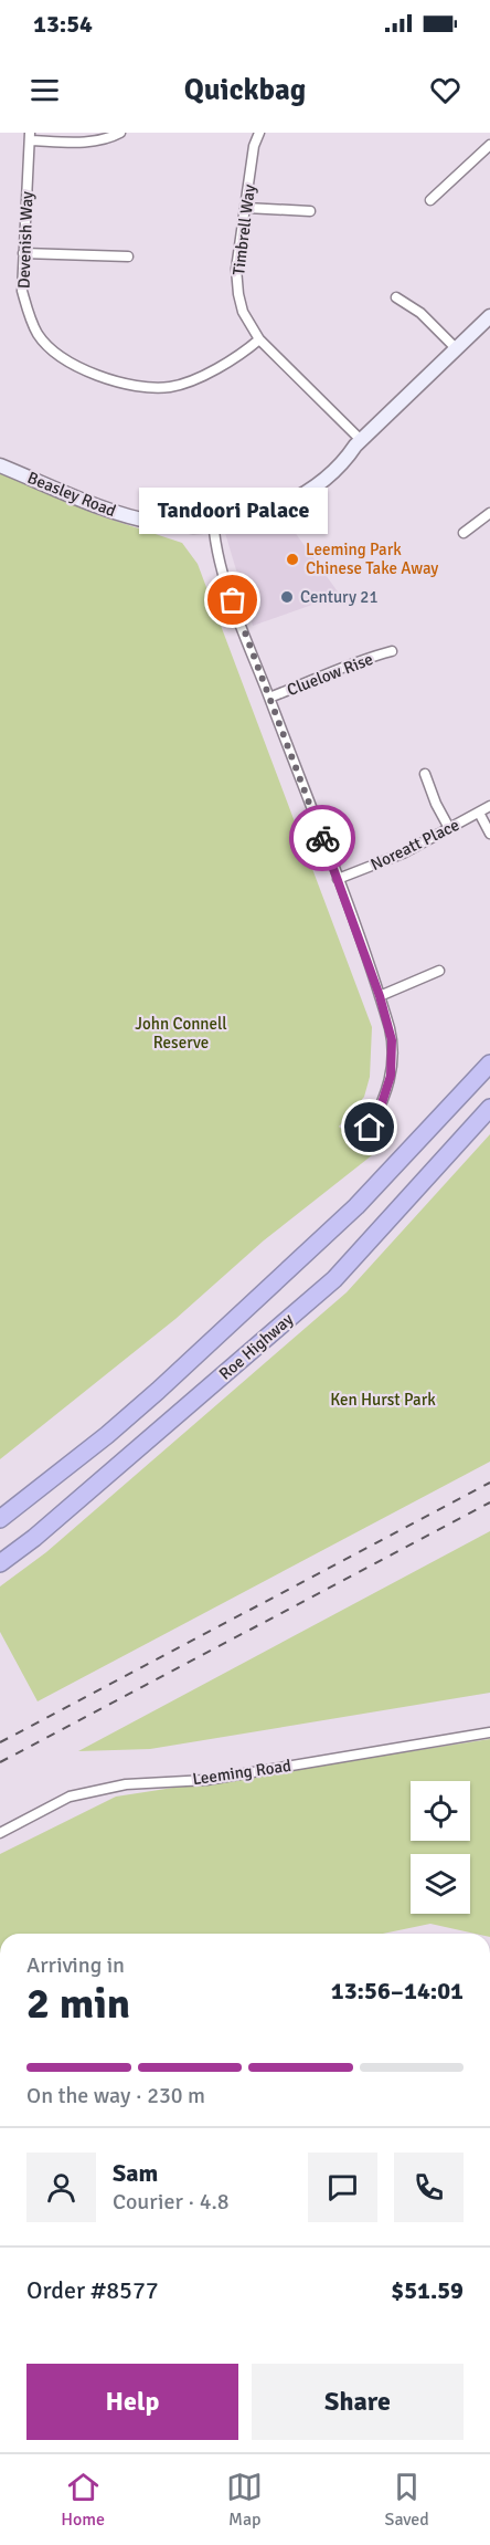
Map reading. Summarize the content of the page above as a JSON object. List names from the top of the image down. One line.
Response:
{"streets":{"highway":["Roe Highway"],"main road":["Beasley Road"],"street":["Timbrell Way","Devenish Way","Cluelow Rise","Noreatt Place","Leeming Road"]},"crossings":[["Timbrell Way","Devenish Way"],["Timbrell Way","Beasley Road"]],"parks":["John Connell Reserve","Ken Hurst Park"],"places":["Leeming Park Chinese Take Away","Century 21","Tandoori Palace"],"page":{"status":"13:54","header":"Quickbag","bubble":"Tandoori Palace","heading":["2 min","Arriving in","13:56–14:01"],"panel":["Sam","Courier · 4.8","Order #8577","$51.59"],"bar":"On the way · 230 m","buttons":["Help","Share"],"tabs":["Home","Map","Saved"]}}
